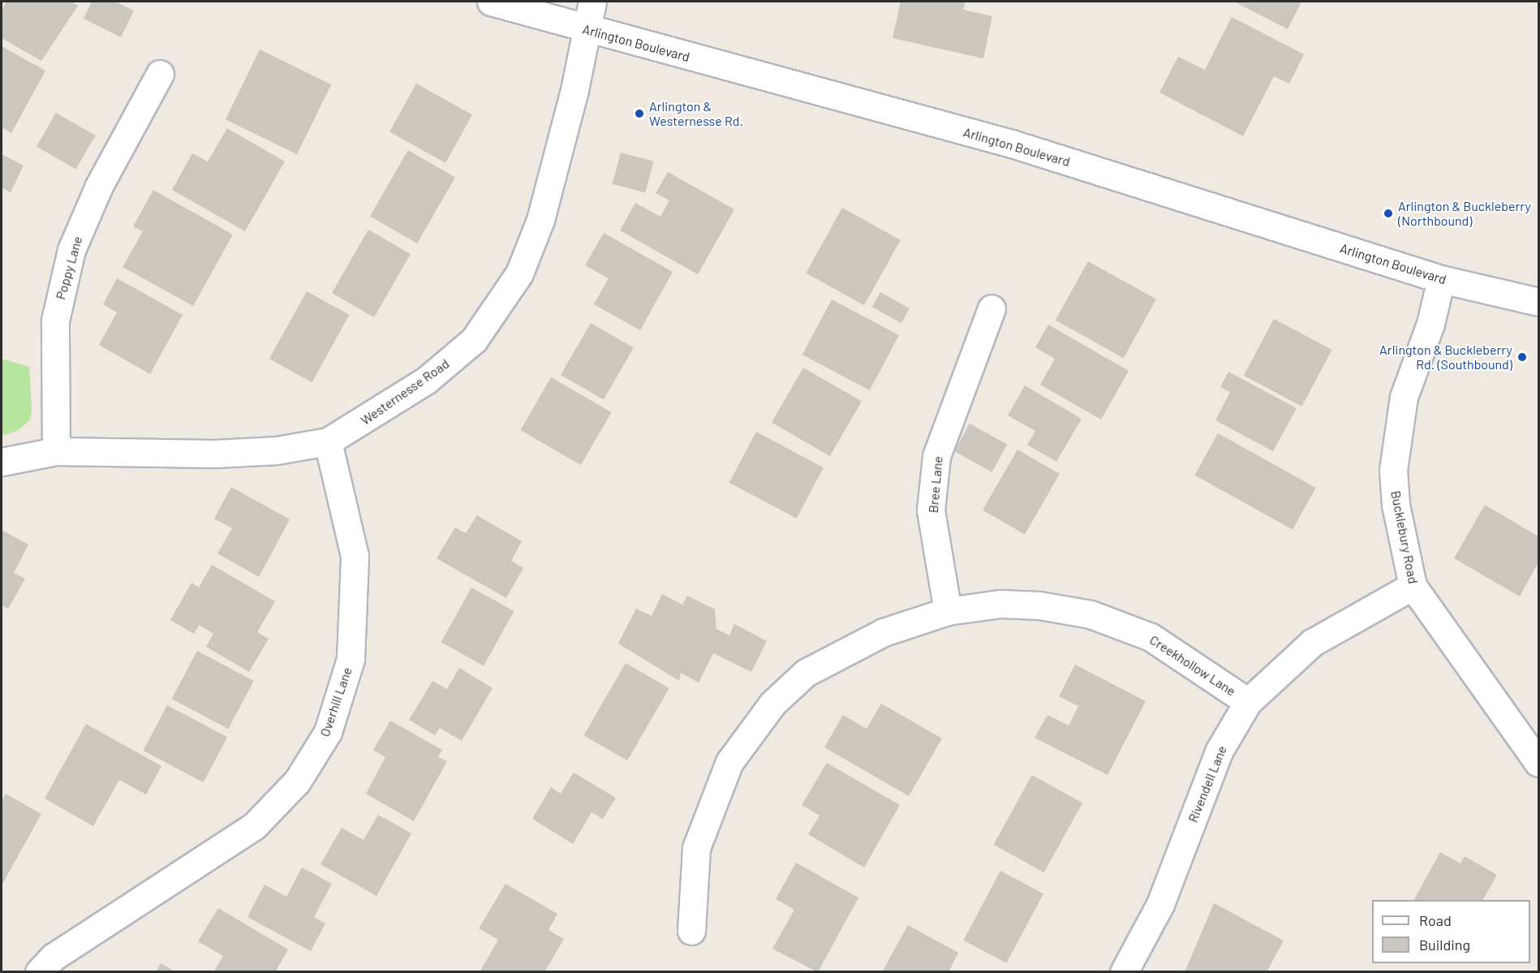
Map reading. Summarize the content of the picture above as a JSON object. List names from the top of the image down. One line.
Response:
{"streets":{"street":["Arlington Boulevard","Poppy Lane","Westernesse Road","Bree Lane","Bucklebury Road","Creekhollow Lane","Overhill Lane","Rivendell Lane"]},"crossings":[["Arlington Boulevard","Westernesse Road"],["Arlington Boulevard","Bucklebury Road"],["Poppy Lane","Westernesse Road"],["Westernesse Road","Overhill Lane"],["Bree Lane","Creekhollow Lane"],["Bucklebury Road","Rivendell Lane"],["Creekhollow Lane","Rivendell Lane"]],"places":["Arlington & Westernesse Rd.","Arlington & Buckleberry (Northbound)","Arlington & Buckleberry Rd. (Southbound)"],"legend":["Road","Building"]}
